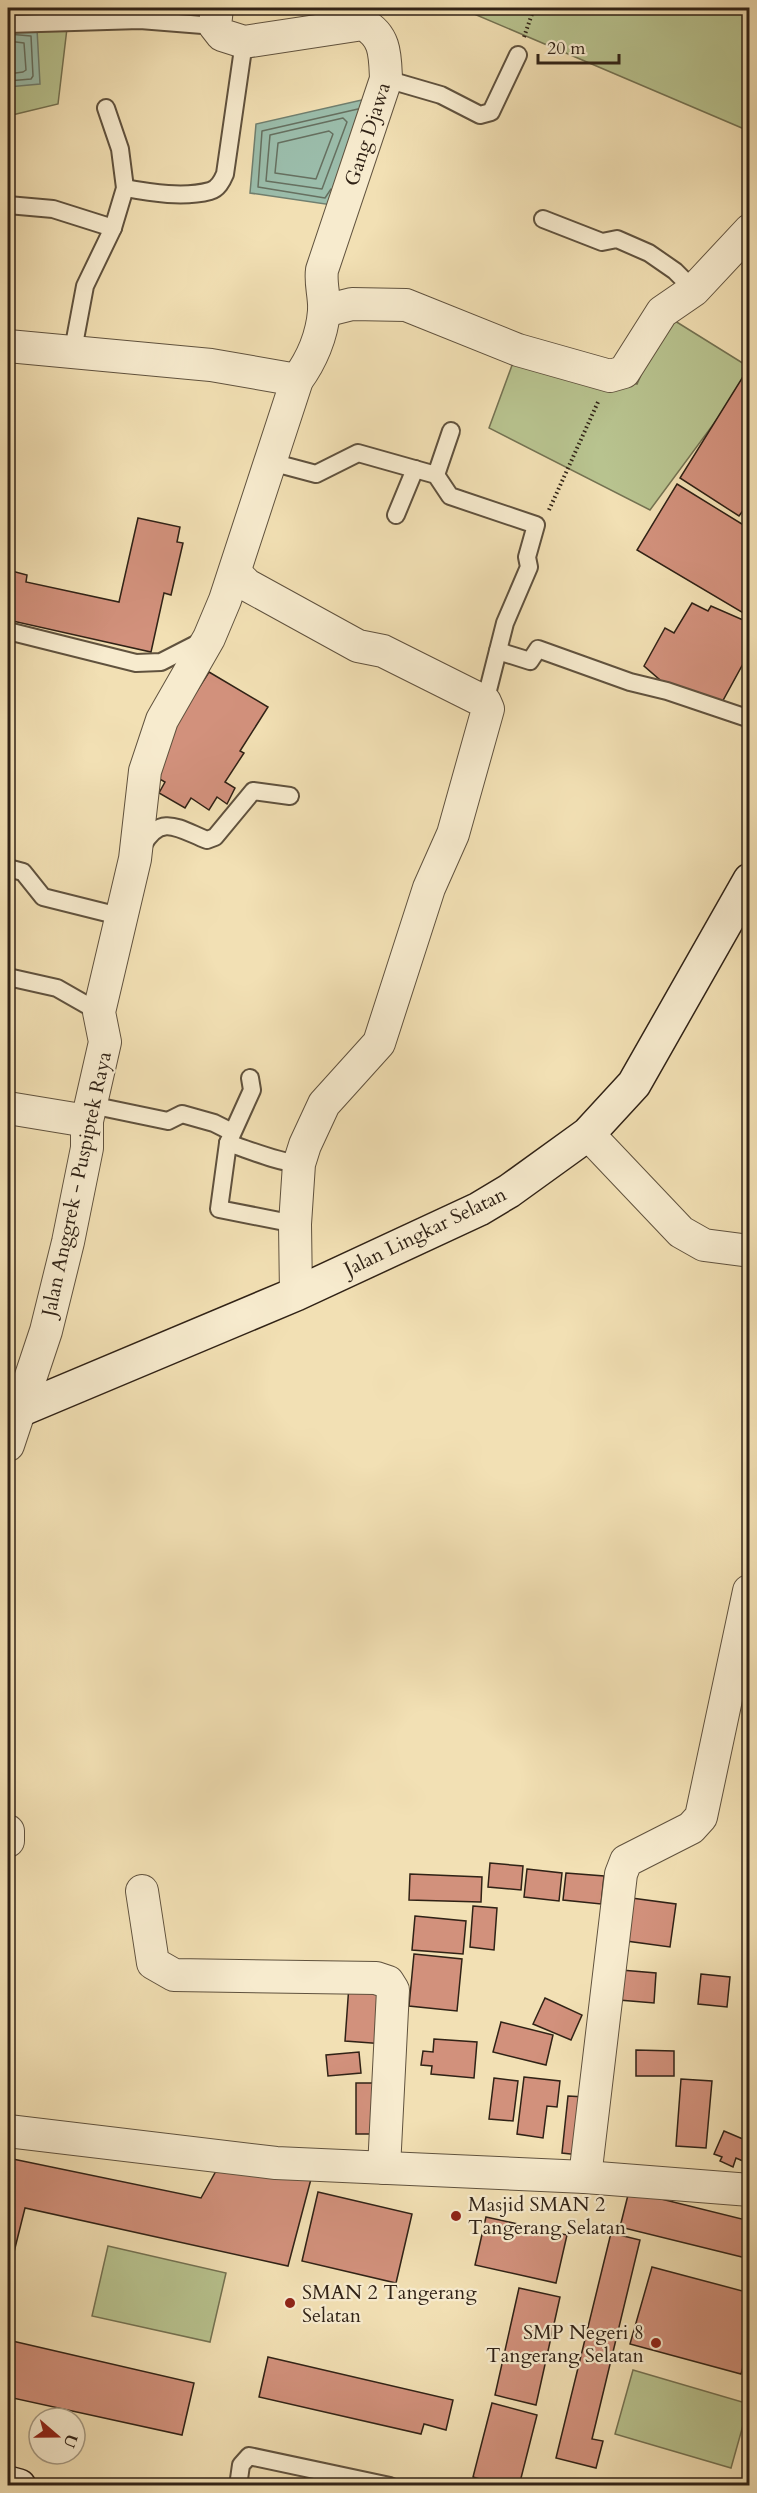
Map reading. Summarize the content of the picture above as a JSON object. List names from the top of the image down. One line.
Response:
{"streets":{"main road":["Jalan Lingkar Selatan"],"street":["Gang Djawa","Jalan Anggrek - Puspiptek Raya"]},"crossings":[["Gang Djawa","Jalan Anggrek - Puspiptek Raya"],["Jalan Anggrek - Puspiptek Raya","Jalan Lingkar Selatan"]],"places":["Masjid SMAN 2 Tangerang Selatan","SMAN 2 Tangerang Selatan","SMP Negeri 8 Tangerang Selatan"],"scale_bar":"20 m","north":"right"}
